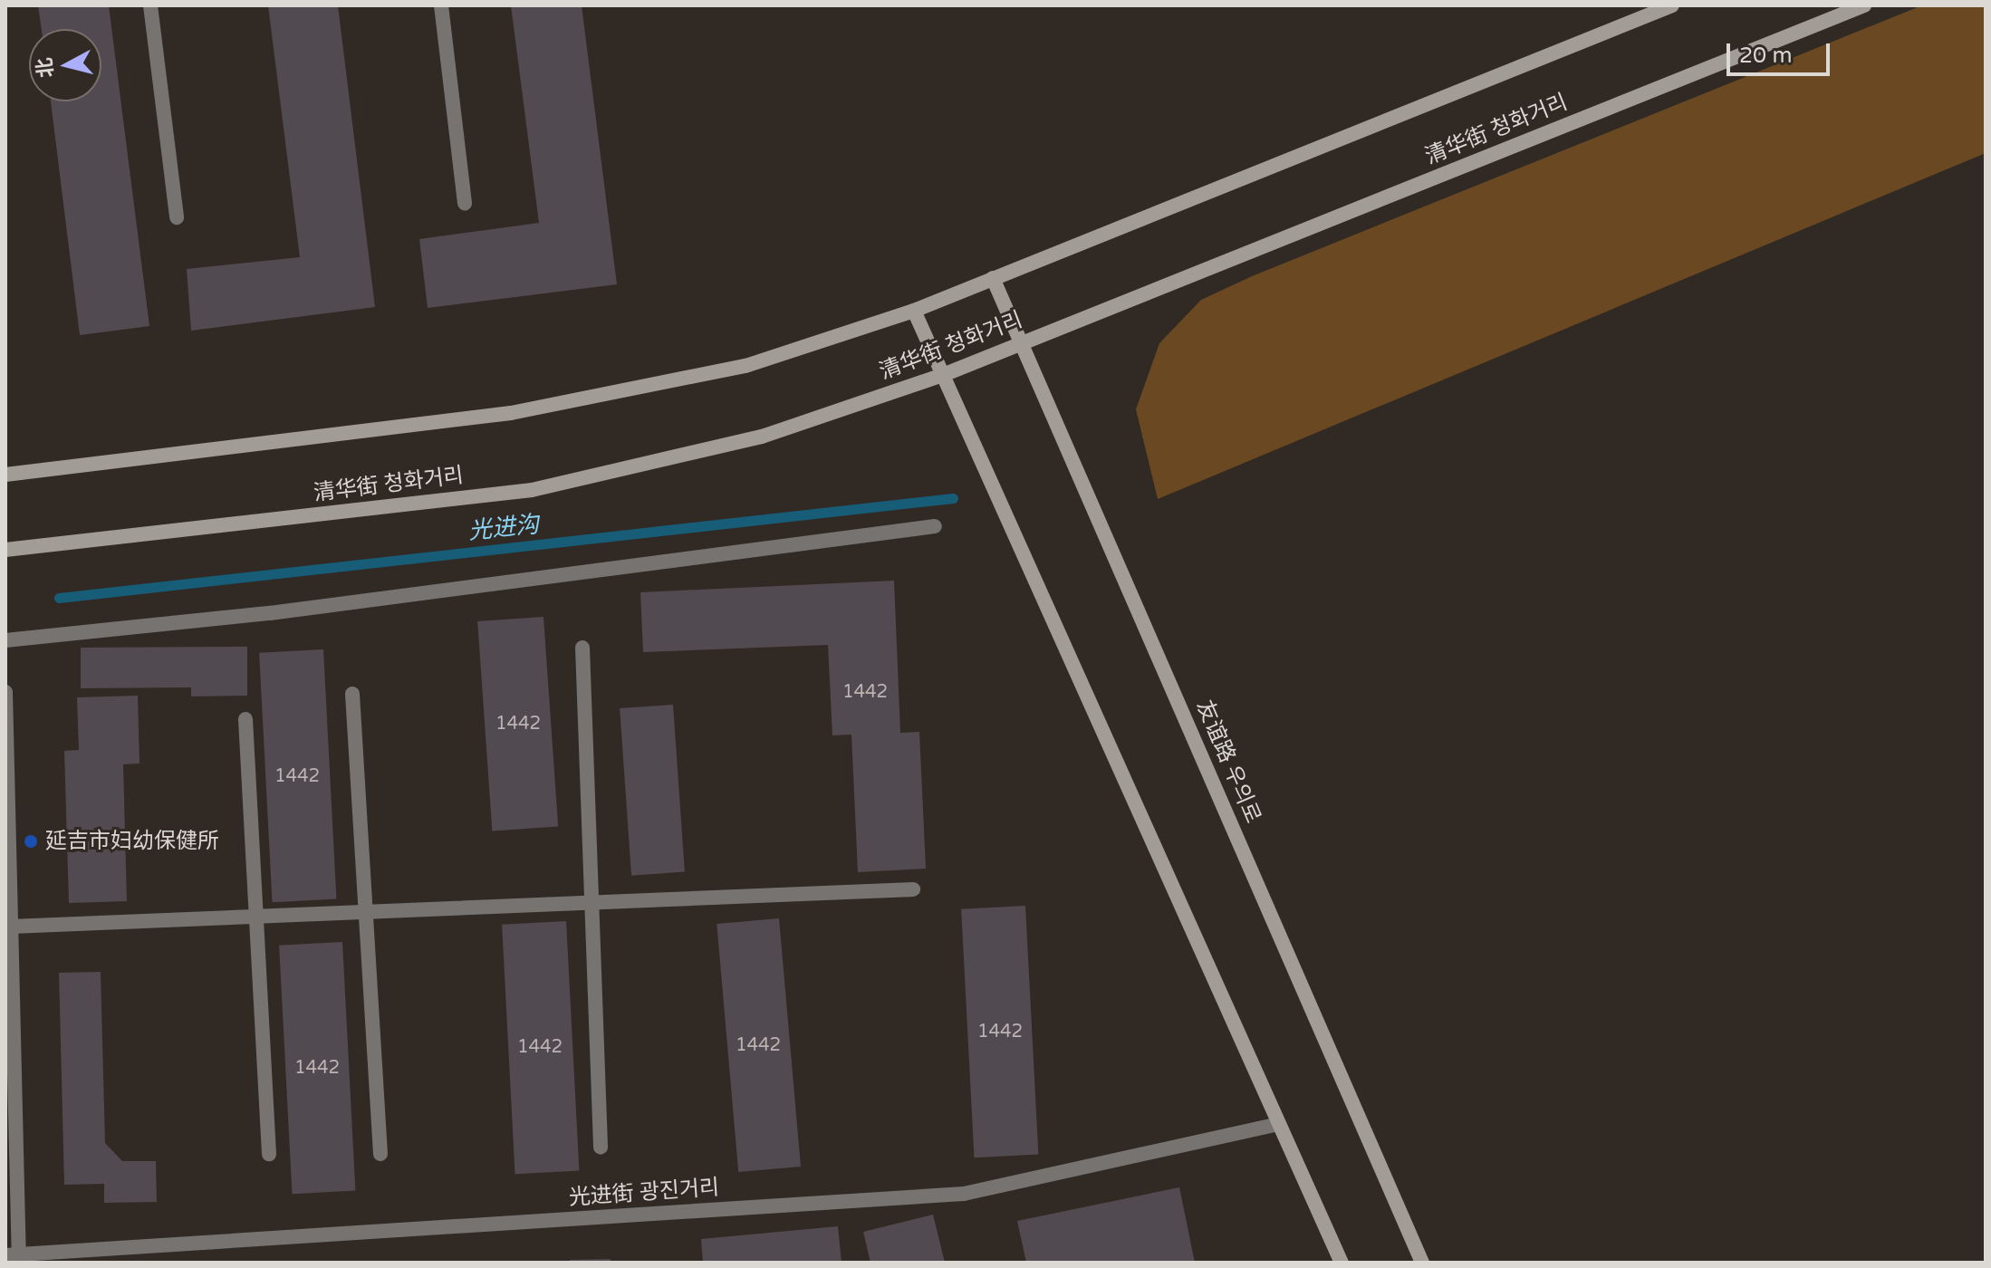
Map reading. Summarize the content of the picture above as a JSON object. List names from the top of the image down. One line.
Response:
{"streets":{"main road":["清华街 청화거리","友谊路 우의로"],"street":["光进街 광진거리"]},"crossings":[["清华街 청화거리","友谊路 우의로"]],"water":["光进沟"],"places":["延吉市妇幼保健所"],"house_numbers":["1442","1442","1442","1442","1442","1442","1442"],"scale_bar":"20 m","north":"left"}
